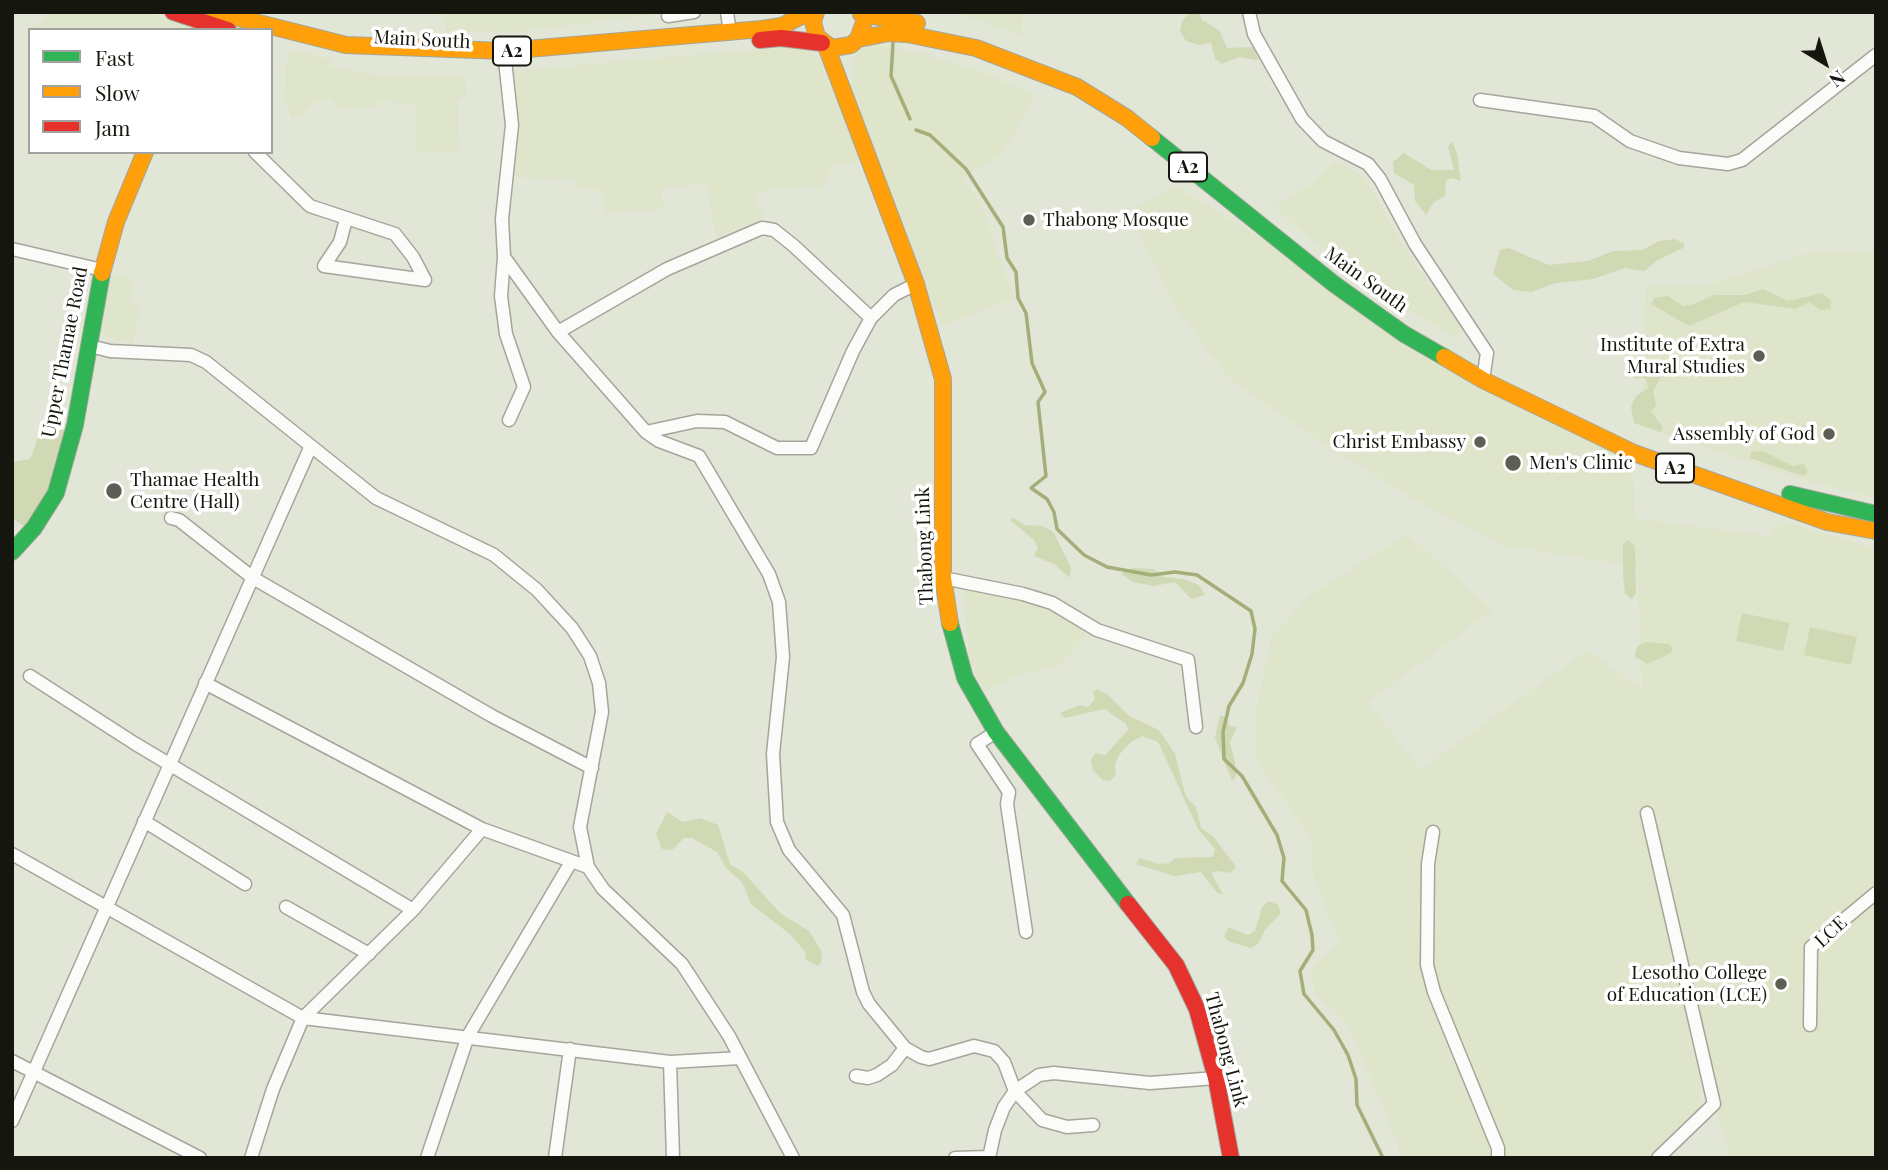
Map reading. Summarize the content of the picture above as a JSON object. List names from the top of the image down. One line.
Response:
{"streets":{"main road":["Main South","A2","Upper Thamae Road","Thabong Link"],"street":["LCE"]},"crossings":[["Main South","Thabong Link"]],"places":["Thabong Mosque","Institute of Extra Mural Studies","Assembly of God","Christ Embassy","Men's Clinic","Thamae Health Centre (Hall)","Lesotho College of Education (LCE)"],"legend":["Fast","Slow","Jam"],"north":"bottom right"}
